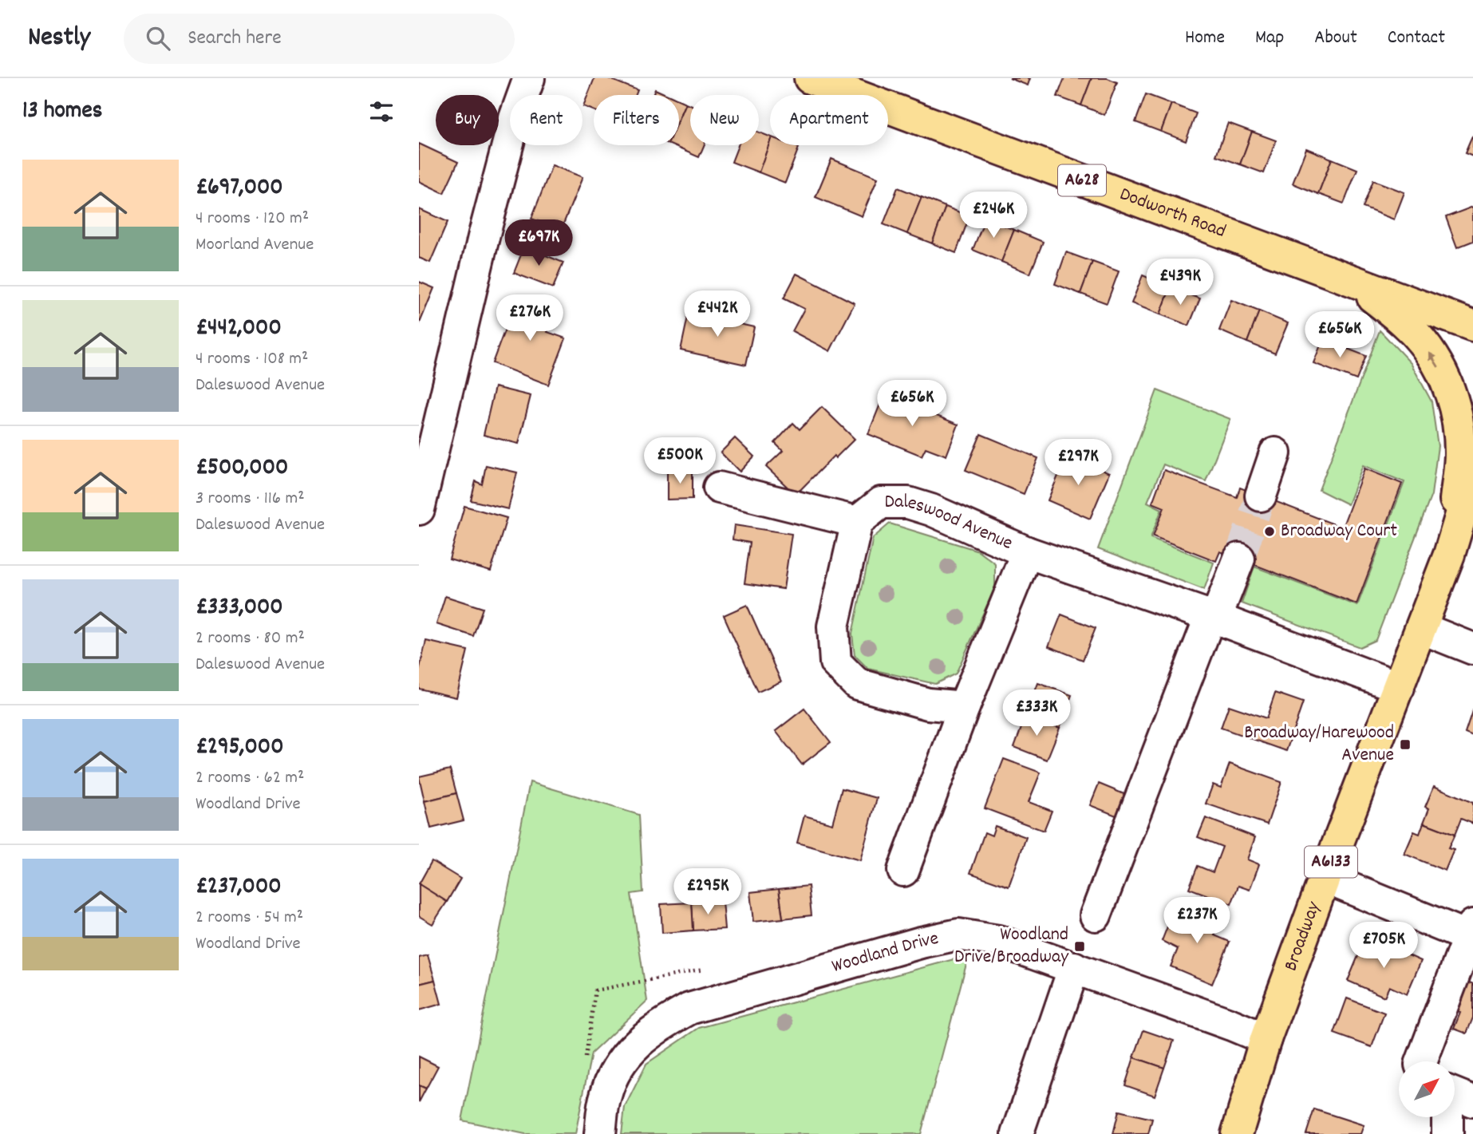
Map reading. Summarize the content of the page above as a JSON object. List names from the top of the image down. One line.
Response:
{"streets":{"highway":["A628","Dodworth Road","A6133","Broadway"],"street":["Daleswood Avenue","Woodland Drive"]},"crossings":[["Dodworth Road","A6133"],["Daleswood Avenue","Broadway"],["A6133","Broadway"],["Broadway","Woodland Drive"]],"places":{"other":["Broadway Court"],"transit":["Broadway/Harewood Avenue","Woodland Drive/Broadway"]},"north":"top right","page":{"header":"Nestly","search":"Search here","nav":["Home","Map","About","Contact"],"heading":"13 homes","chip":["Buy","Rent","Filters","New","Apartment"],"list":[{"name":"£697,000","note":"4 rooms · 120 m² · Moorland Avenue"},{"name":"£442,000","note":"4 rooms · 108 m² · Daleswood Avenue"},{"name":"£500,000","note":"3 rooms · 116 m² · Daleswood Avenue"},{"name":"£333,000","note":"2 rooms · 80 m² · Daleswood Avenue"},{"name":"£295,000","note":"2 rooms · 62 m² · Woodland Drive"},{"name":"£237,000","note":"2 rooms · 54 m² · Woodland Drive"}],"price":["£246K","£697K","£439K","£442K","£276K","£656K","£656K","£500K","£297K","£333K","£295K","£237K","£705K"]}}
